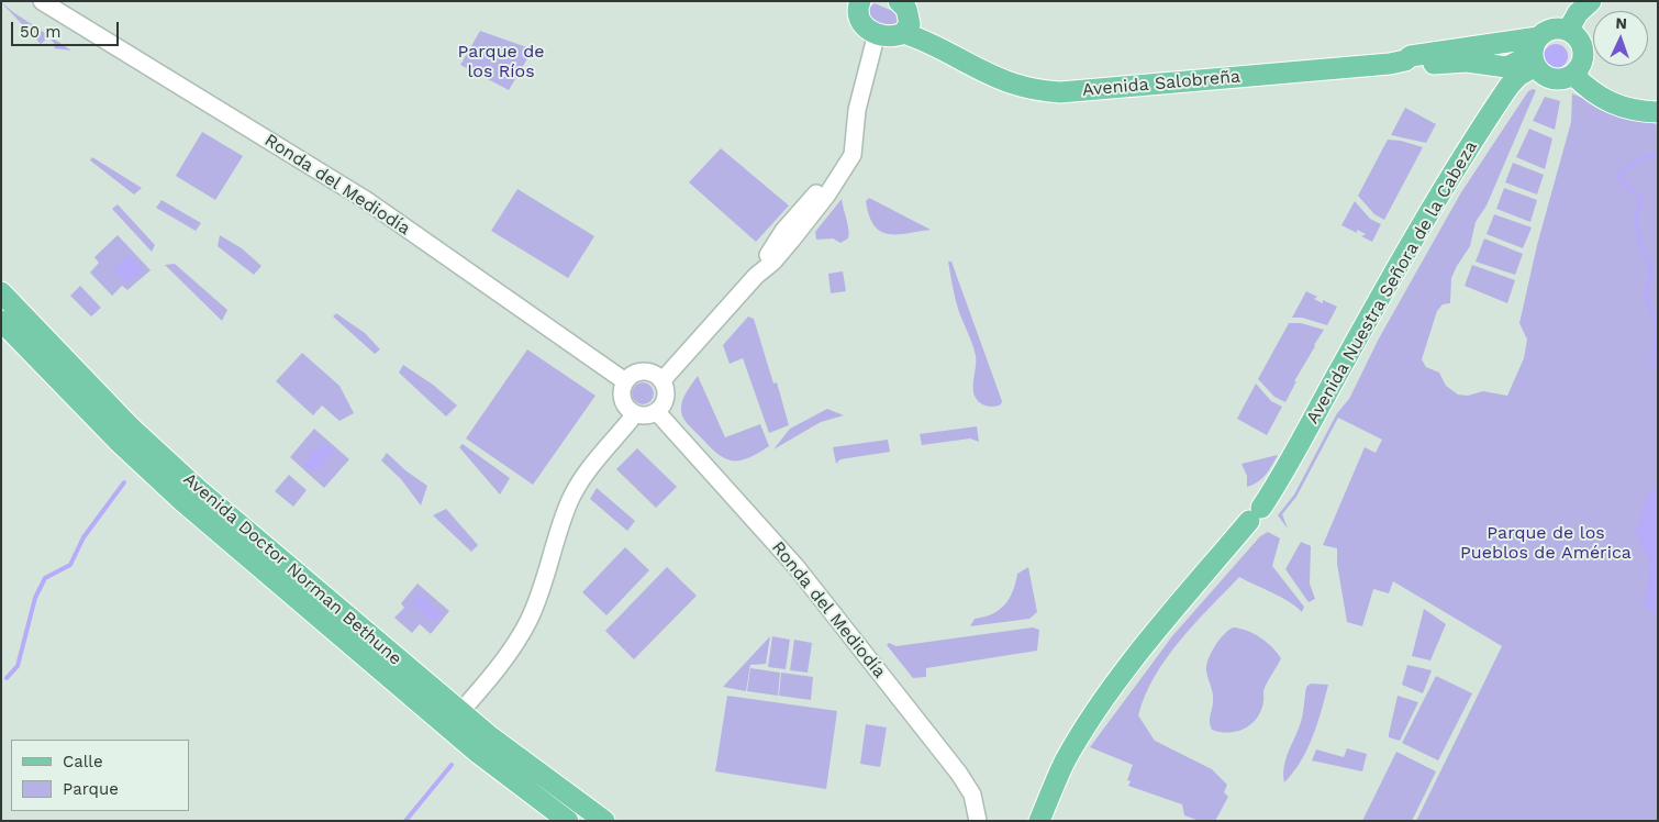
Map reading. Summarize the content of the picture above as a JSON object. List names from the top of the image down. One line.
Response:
{"streets":{"main road":["Avenida Salobreña","Avenida Nuestra Señora de la Cabeza","Avenida Doctor Norman Bethune"],"street":["Ronda del Mediodía"]},"crossings":[["Avenida Salobreña","Avenida Nuestra Señora de la Cabeza"]],"parks":["Parque de los Ríos","Parque de los Pueblos de América"],"legend":["Calle","Parque"],"scale_bar":"50 m","north":"top"}
